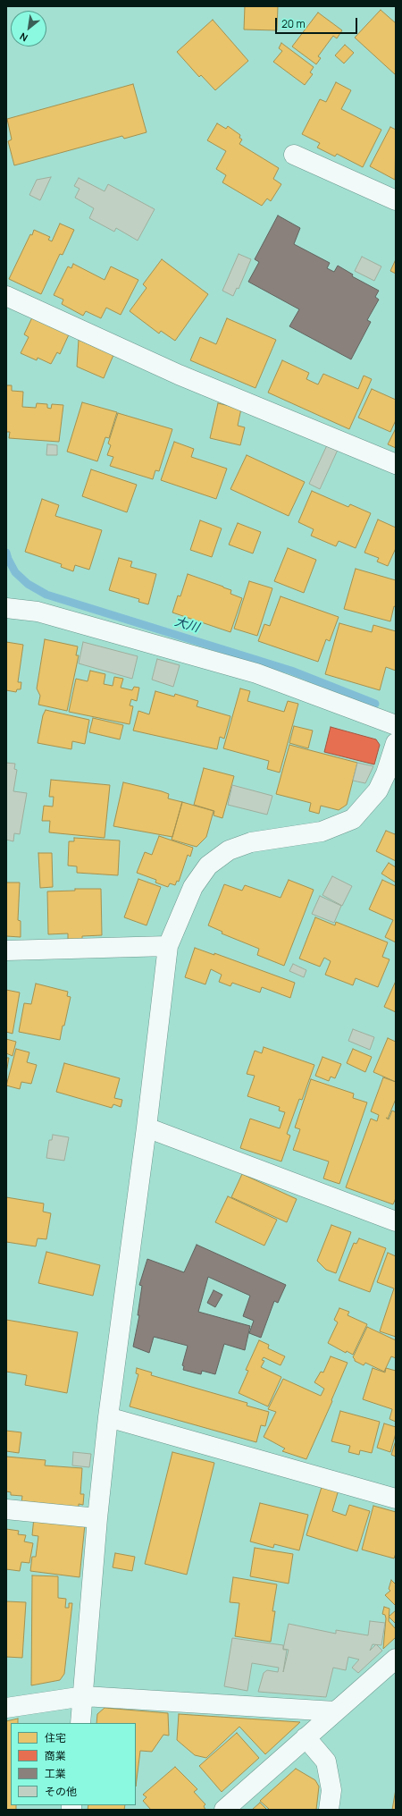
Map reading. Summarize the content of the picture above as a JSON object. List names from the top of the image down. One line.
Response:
{"water":["大川"],"legend":["住宅","商業","工業","その他"],"scale_bar":"20 m","north":"bottom left"}
